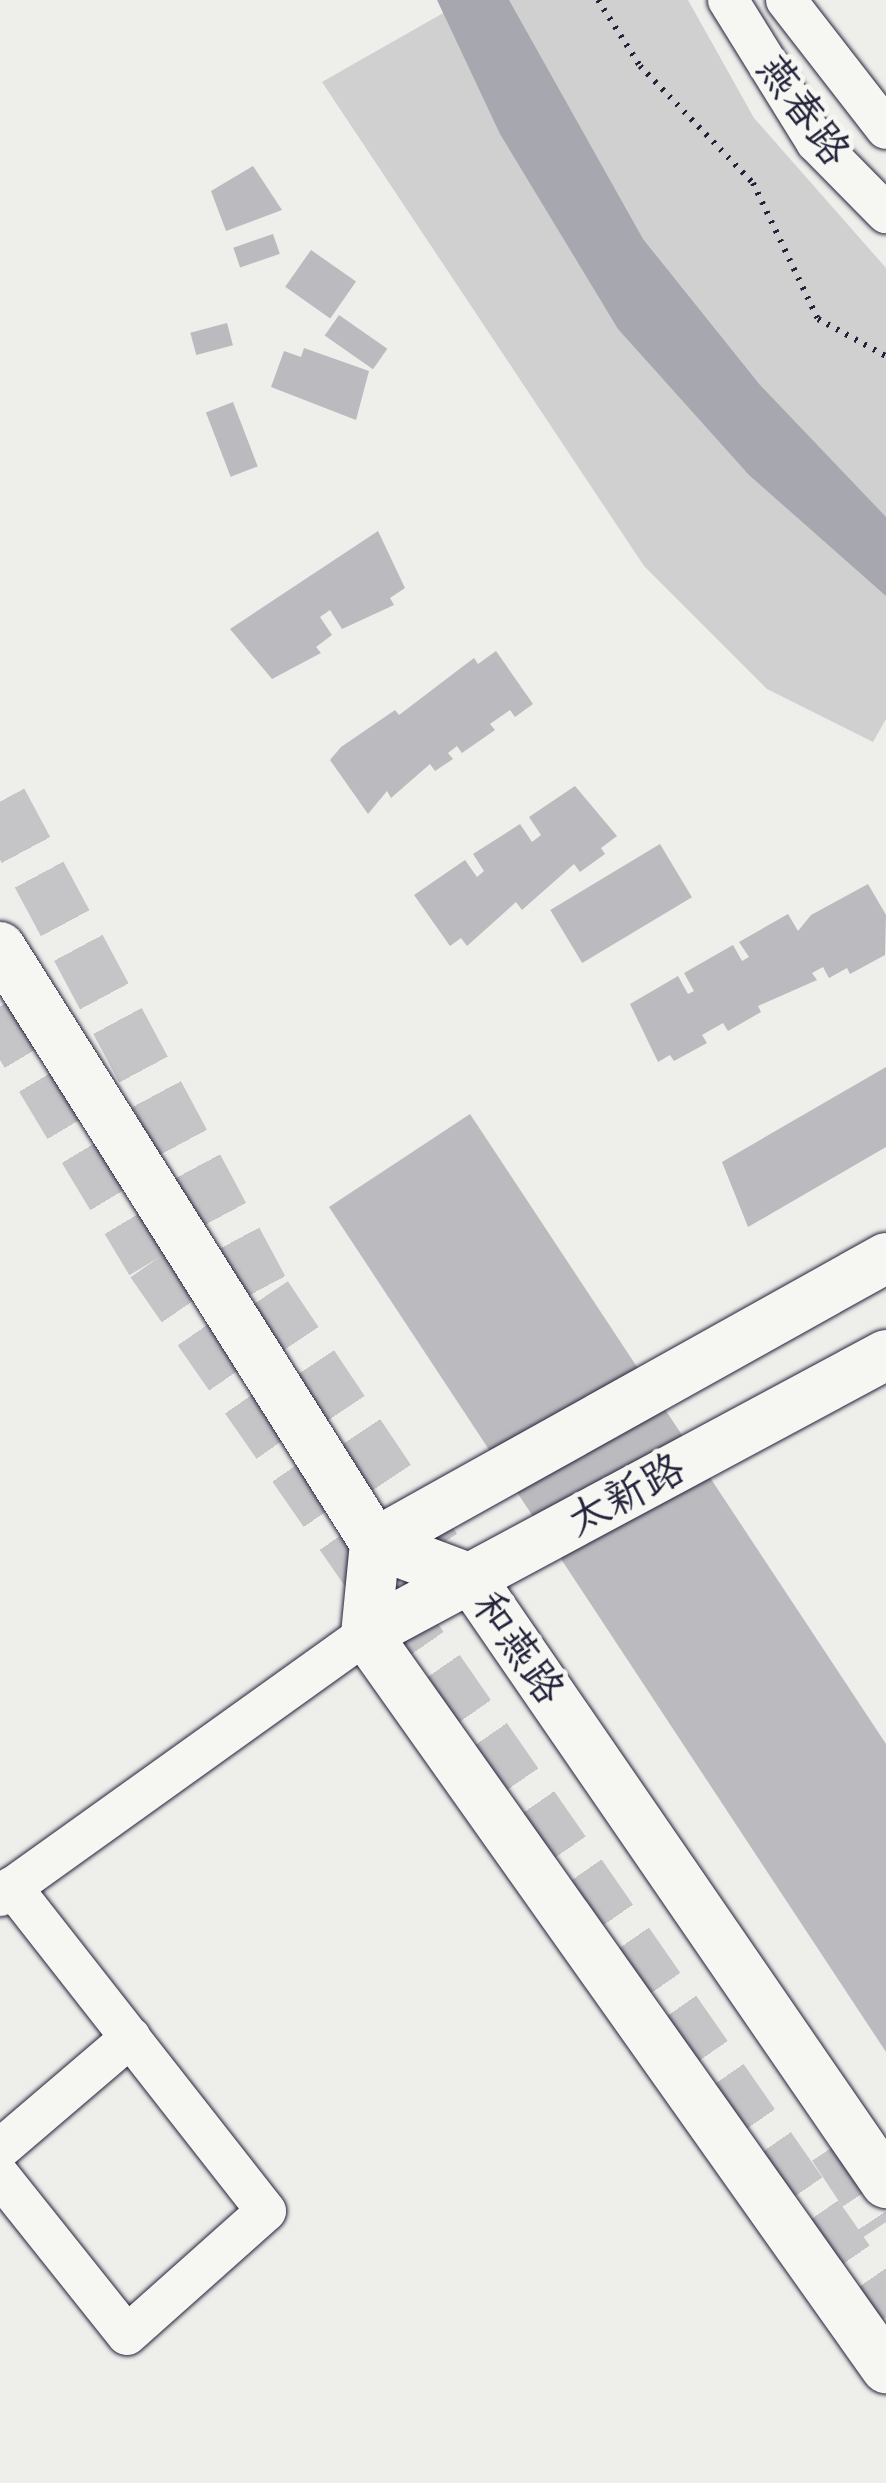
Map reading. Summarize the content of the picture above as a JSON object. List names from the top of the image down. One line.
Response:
{"streets":{"main road":["太新路","和燕路"],"street":["燕春路"]},"crossings":[["太新路","和燕路"]]}
